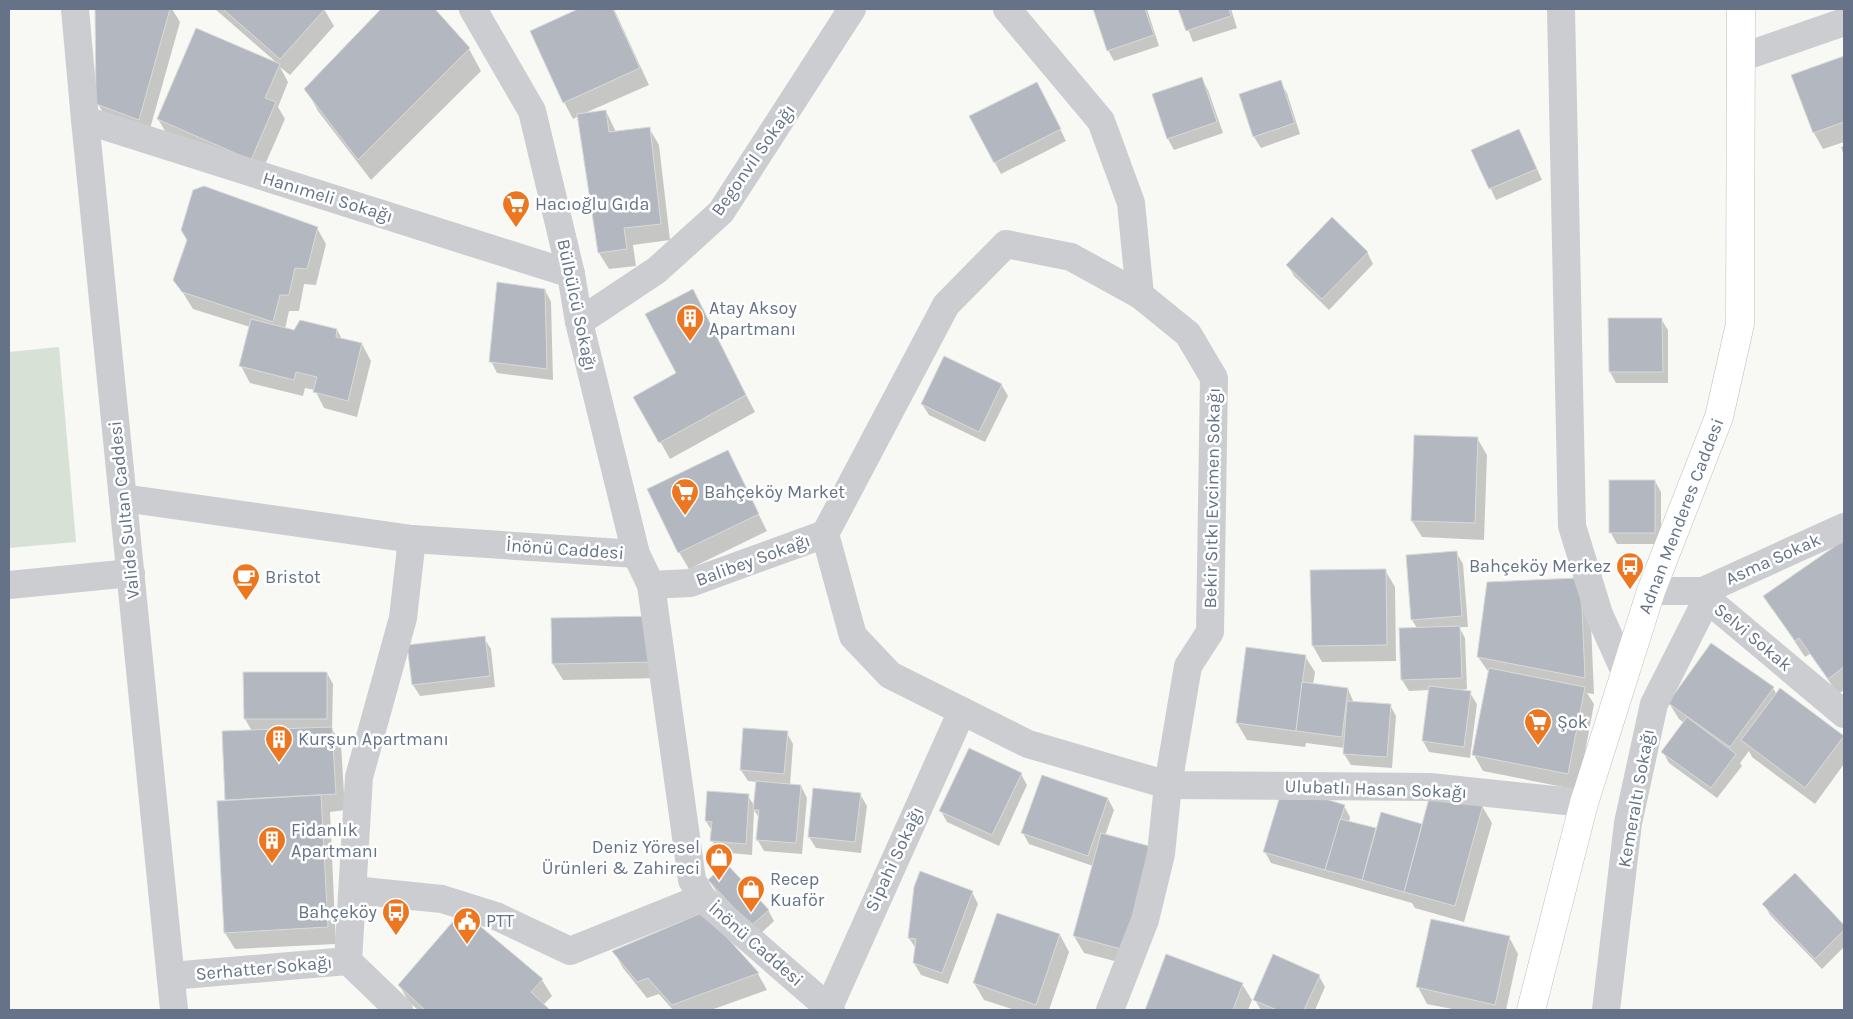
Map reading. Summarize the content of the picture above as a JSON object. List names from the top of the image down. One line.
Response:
{"streets":{"main road":["Adnan Menderes Caddesi"],"street":["Begonvil Sokağı","Hanımeli Sokağı","Bülbülcü Sokağı","Bekir Sıtkı Evcimen Sokağı","Valide Sultan Caddesi","İnönü Caddesi","Asma Sokak","Balibey Sokağı","Selvi Sokak","Ulubatlı Hasan Sokağı","Kemeraltı Sokağı","Sipahi Sokağı","Serhatter Sokağı"]},"crossings":[["Begonvil Sokağı","Bülbülcü Sokağı"],["Hanımeli Sokağı","Bülbülcü Sokağı"],["Hanımeli Sokağı","Valide Sultan Caddesi"],["Bülbülcü Sokağı","İnönü Caddesi"],["Bekir Sıtkı Evcimen Sokağı","Balibey Sokağı"],["Bekir Sıtkı Evcimen Sokağı","Ulubatlı Hasan Sokağı"],["Valide Sultan Caddesi","İnönü Caddesi"],["Valide Sultan Caddesi","Serhatter Sokağı"],["Adnan Menderes Caddesi","Selvi Sokak"],["Adnan Menderes Caddesi","Ulubatlı Hasan Sokağı"],["İnönü Caddesi","Balibey Sokağı"],["İnönü Caddesi","Sipahi Sokağı"],["İnönü Caddesi","Serhatter Sokağı"],["Asma Sokak","Selvi Sokak"],["Asma Sokak","Kemeraltı Sokağı"],["Balibey Sokağı","Ulubatlı Hasan Sokağı"],["Selvi Sokak","Kemeraltı Sokağı"],["Ulubatlı Hasan Sokağı","Sipahi Sokağı"]],"places":{"supermarket":["Hacıoğlu Gıda","Bahçeköy Market","Şok"],"building":["Atay Aksoy Apartmanı","Kurşun Apartmanı","Fidanlık Apartmanı"],"bus stop":["Bahçeköy Merkez","Bahçeköy"],"cafe":["Bristot"],"shop":["Deniz Yöresel Ürünleri & Zahireci","Recep Kuaför"],"public building":["PTT"]}}
